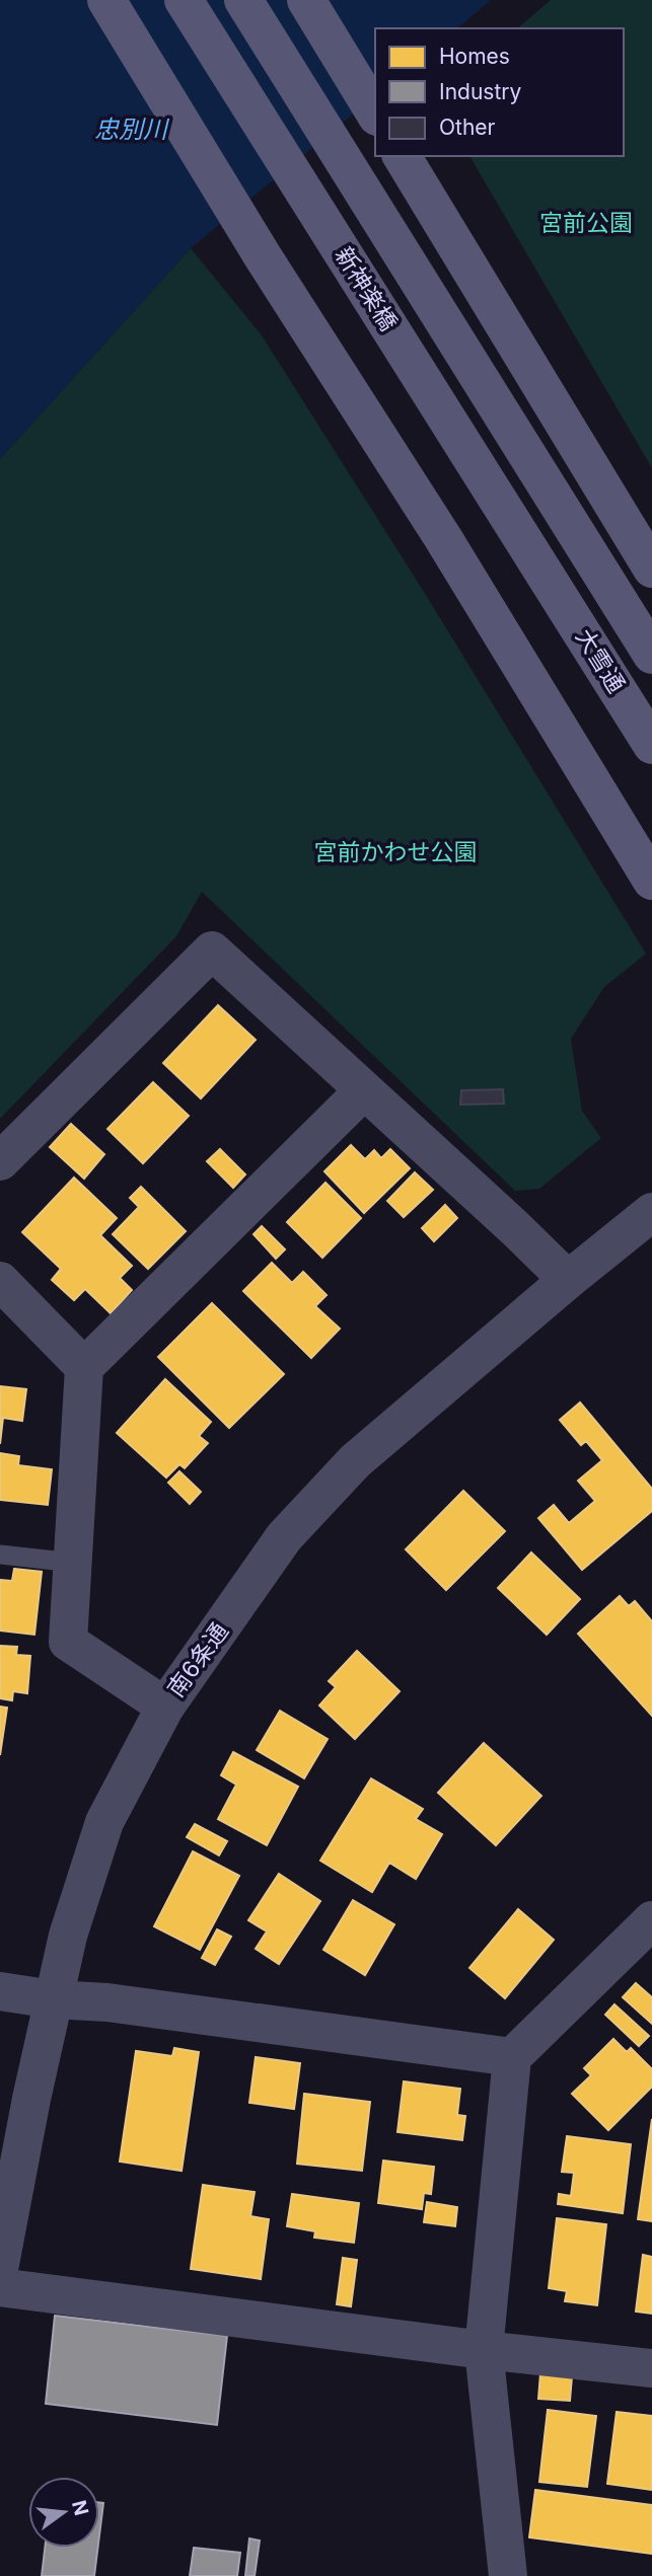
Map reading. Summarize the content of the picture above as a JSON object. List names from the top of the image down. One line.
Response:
{"streets":{"main road":["新神楽橋","大雪通"],"street":["南6条通"]},"crossings":[["新神楽橋","大雪通"]],"water":["忠別川"],"parks":["宮前公園","宮前かわせ公園"],"legend":["Homes","Industry","Other"],"north":"right"}
